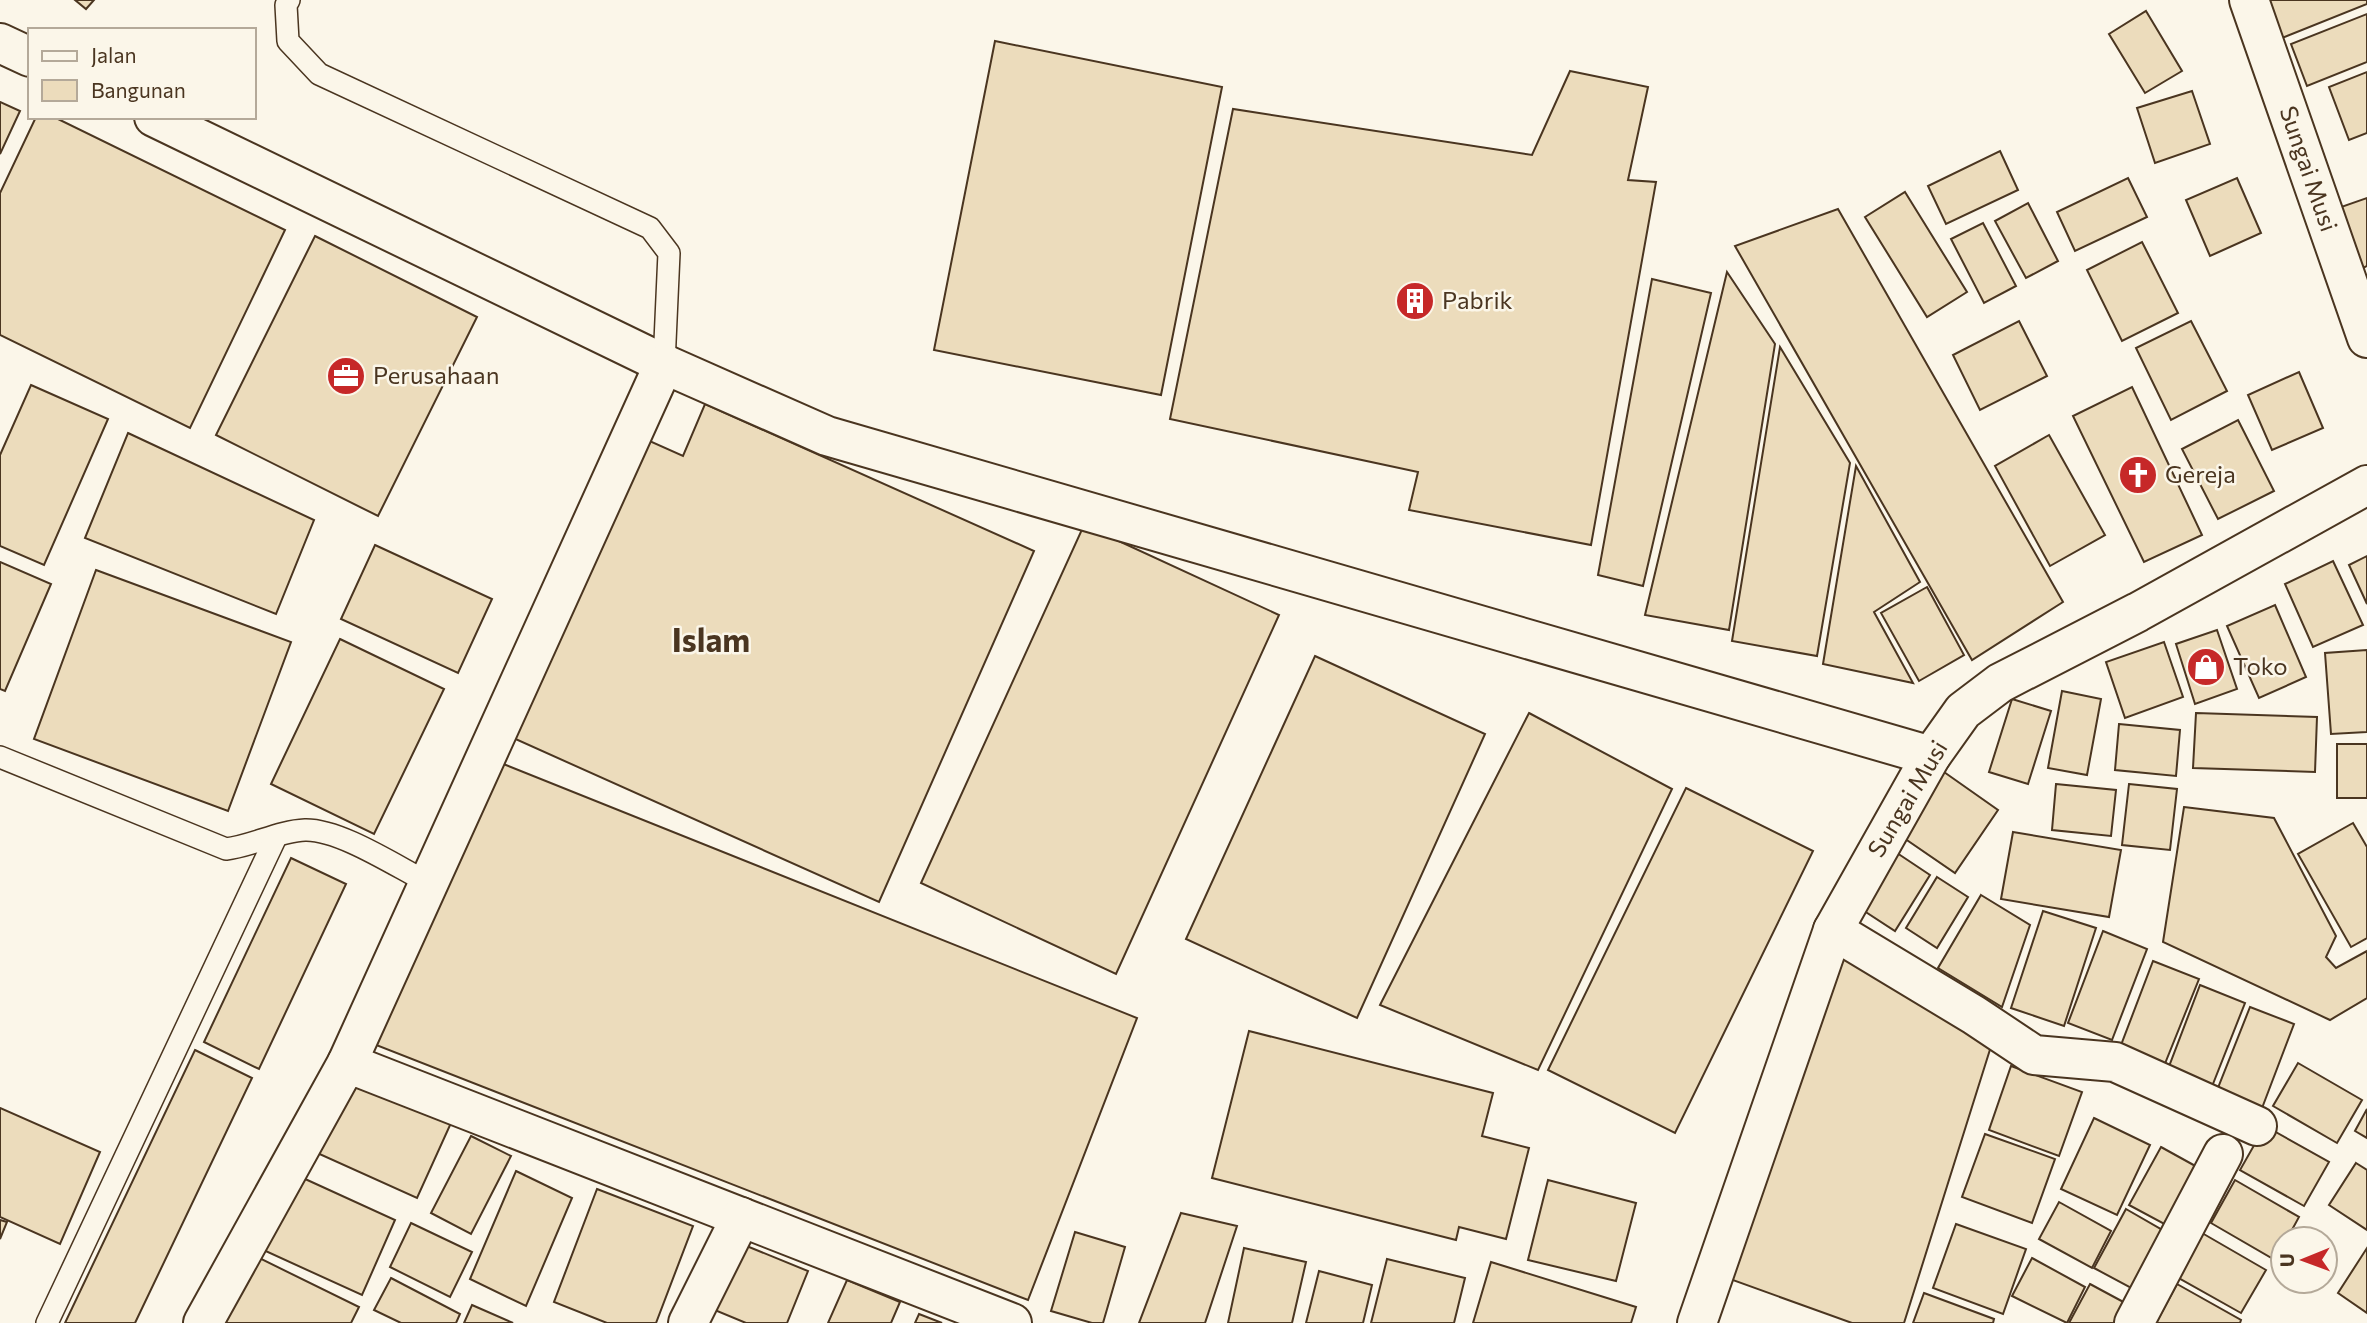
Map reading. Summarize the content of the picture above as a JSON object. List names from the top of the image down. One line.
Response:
{"streets":{"street":["Sungai Musi"]},"districts":["Islam"],"places":{"building":["Pabrik"],"office":["Perusahaan"],"church":["Gereja"],"shop":["Toko"]},"legend":["Jalan","Bangunan"],"north":"left"}
